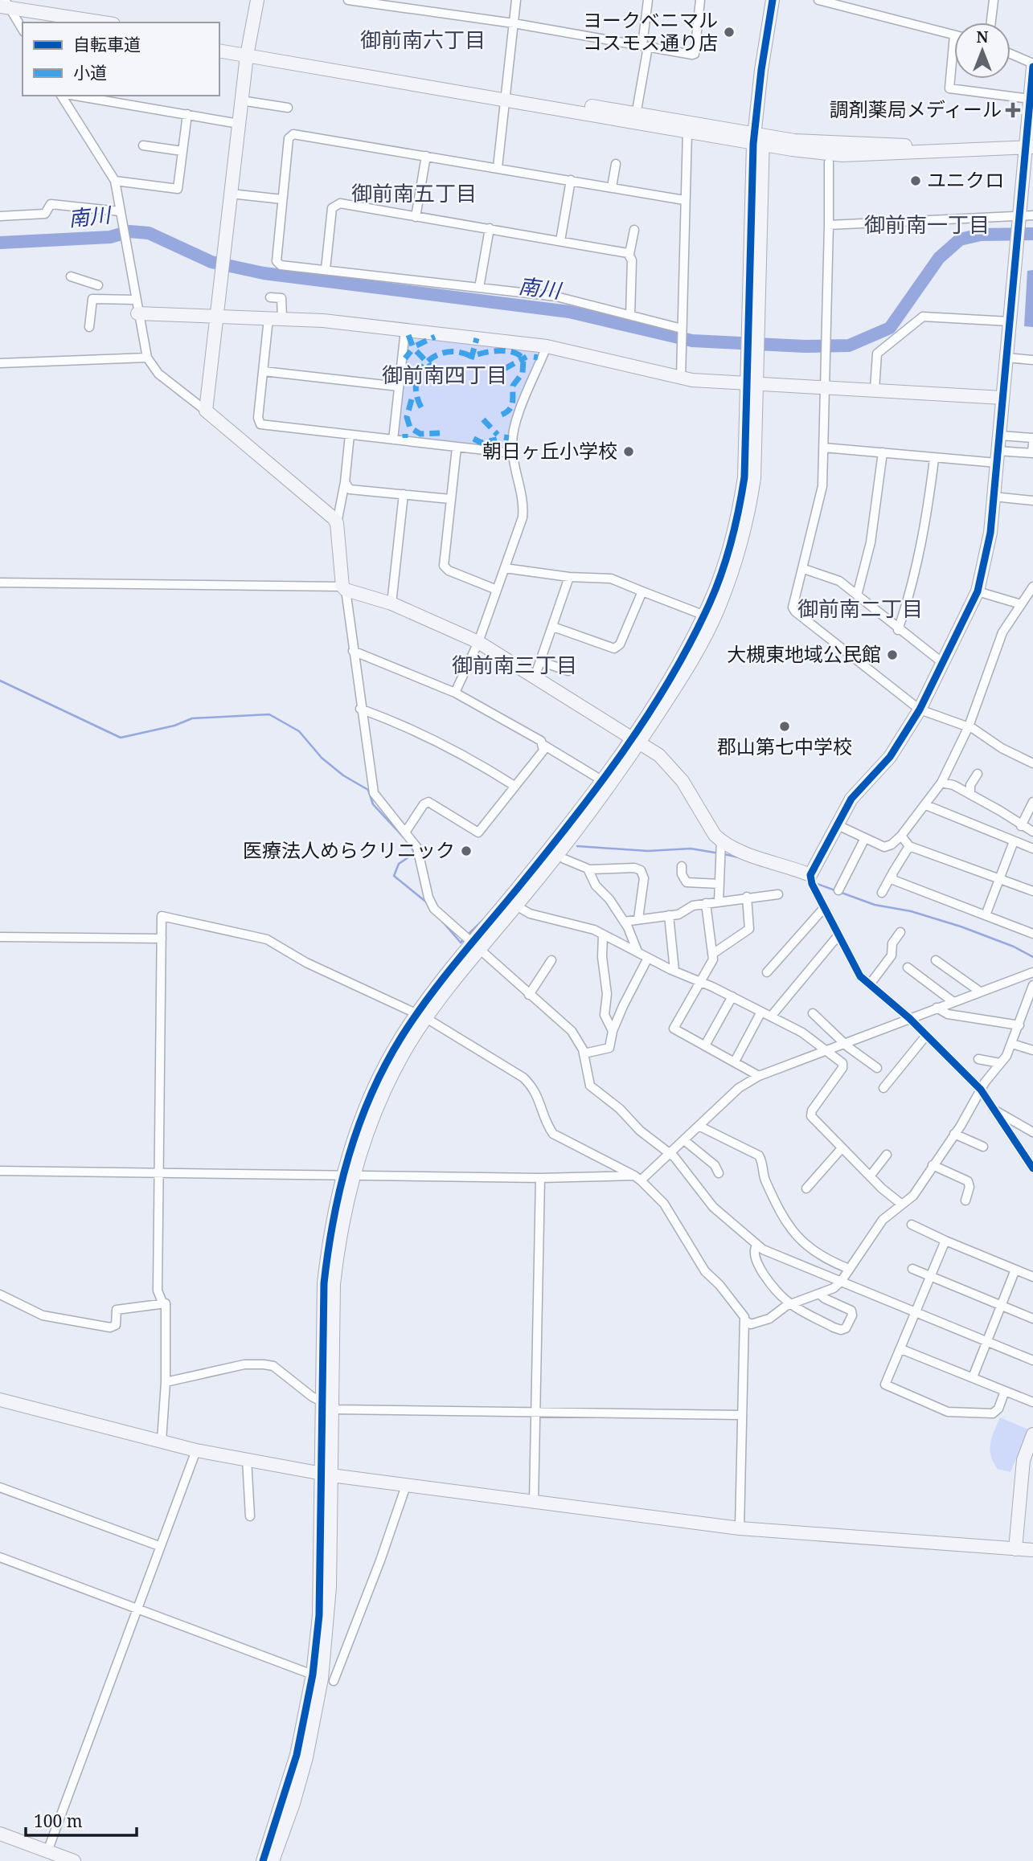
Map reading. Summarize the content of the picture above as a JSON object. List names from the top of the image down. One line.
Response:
{"districts":["御前南六丁目","御前南五丁目","御前南一丁目","御前南四丁目","御前南二丁目","御前南三丁目"],"water":["南川"],"places":{"other":["ヨークベニマル コスモス通り店","ユニクロ","朝日ヶ丘小学校","大槻東地域公民館","郡山第七中学校","医療法人めらクリニック"],"health":["調剤薬局メディール"]},"legend":["自転車道","小道"],"scale_bar":"100 m","north":"top"}
